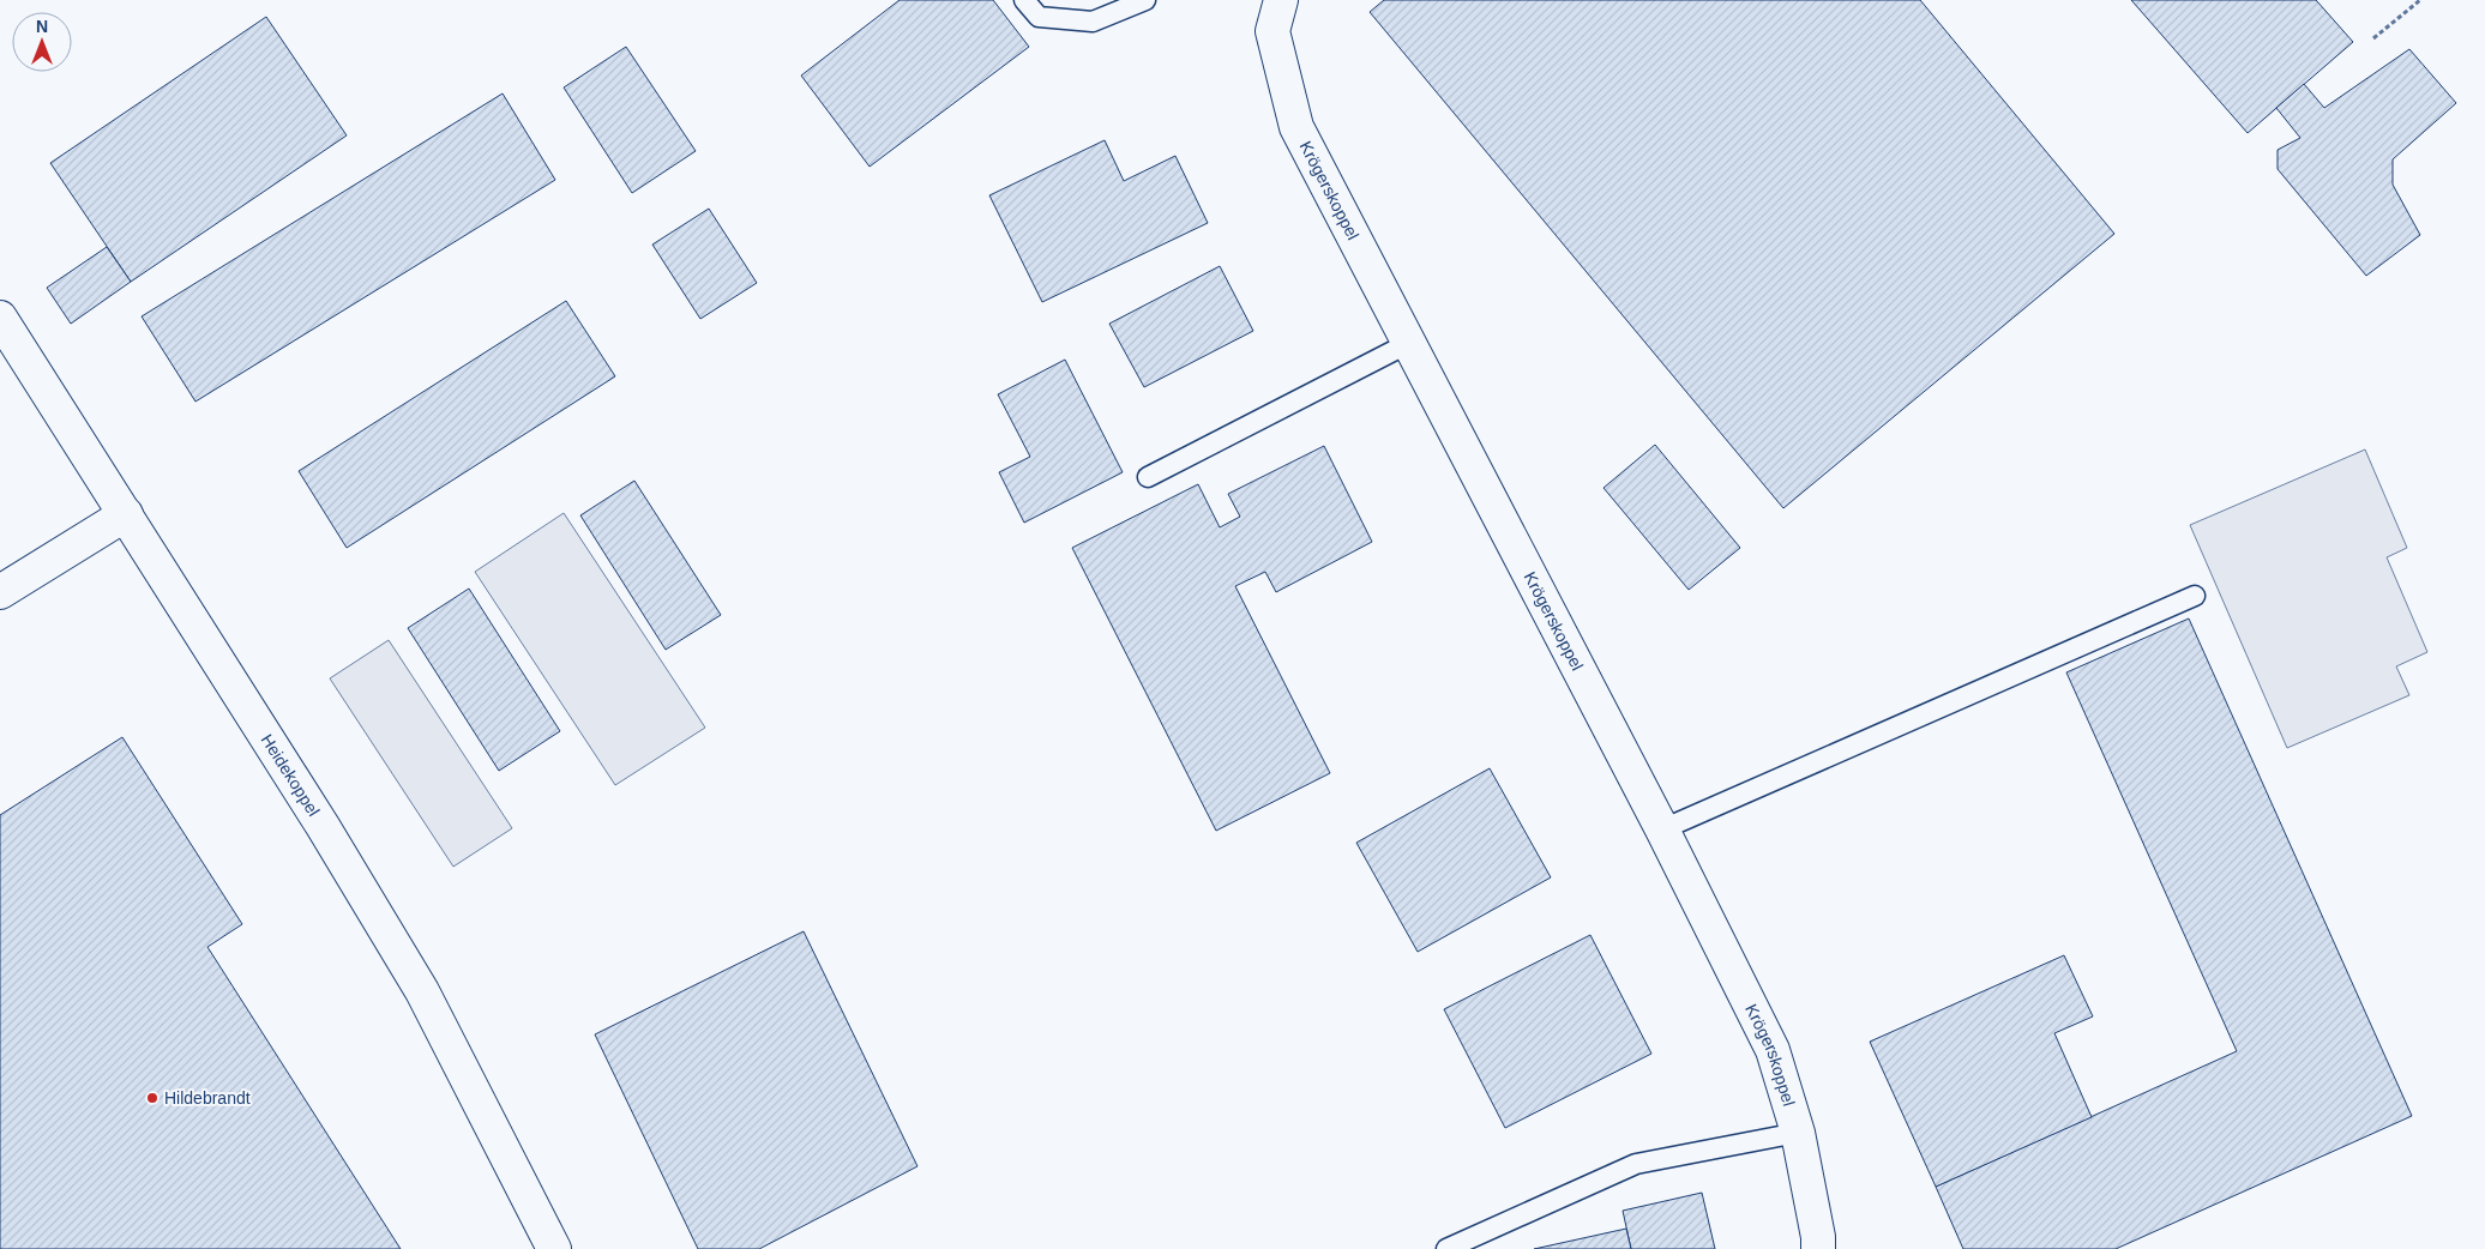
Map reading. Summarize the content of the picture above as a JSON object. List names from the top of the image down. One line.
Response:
{"streets":{"street":["Krögerskoppel","Heidekoppel"]},"places":["Hildebrandt"],"north":"top"}
